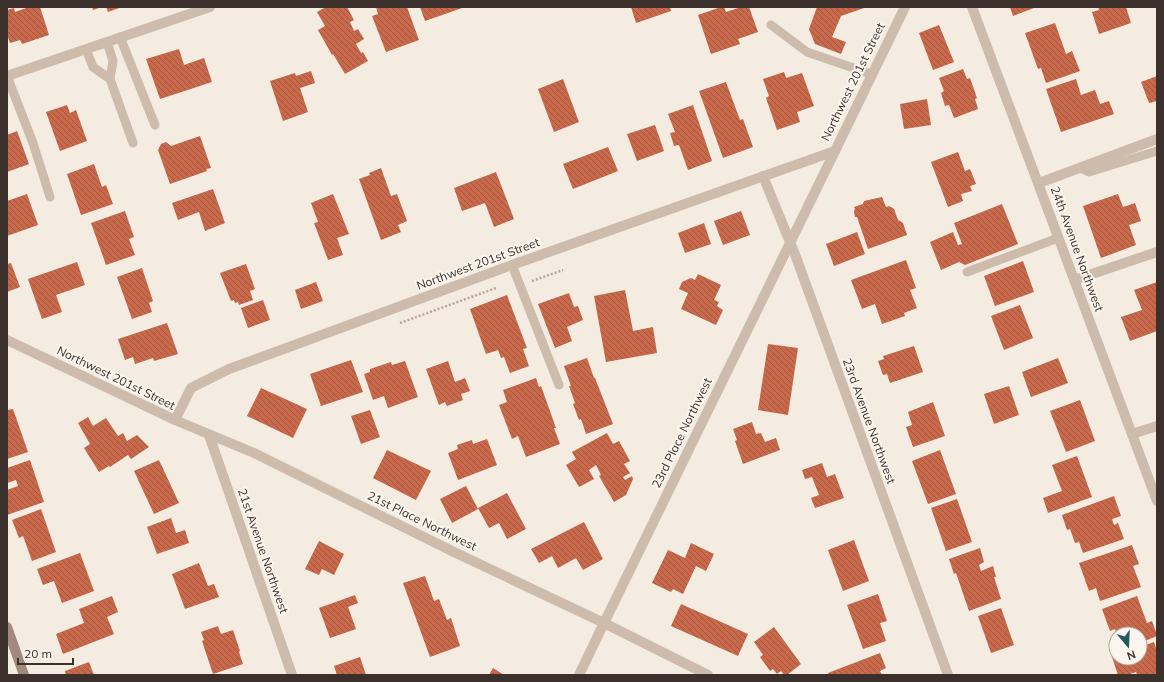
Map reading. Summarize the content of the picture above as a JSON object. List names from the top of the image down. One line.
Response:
{"streets":{"street":["Northwest 201st Street","24th Avenue Northwest","23rd Avenue Northwest","23rd Place Northwest","21st Place Northwest","21st Avenue Northwest"]},"crossings":[["Northwest 201st Street","23rd Avenue Northwest"],["Northwest 201st Street","23rd Place Northwest"],["Northwest 201st Street","21st Place Northwest"],["23rd Avenue Northwest","23rd Place Northwest"],["23rd Place Northwest","21st Place Northwest"],["21st Place Northwest","21st Avenue Northwest"]],"scale_bar":"20 m","north":"bottom"}
